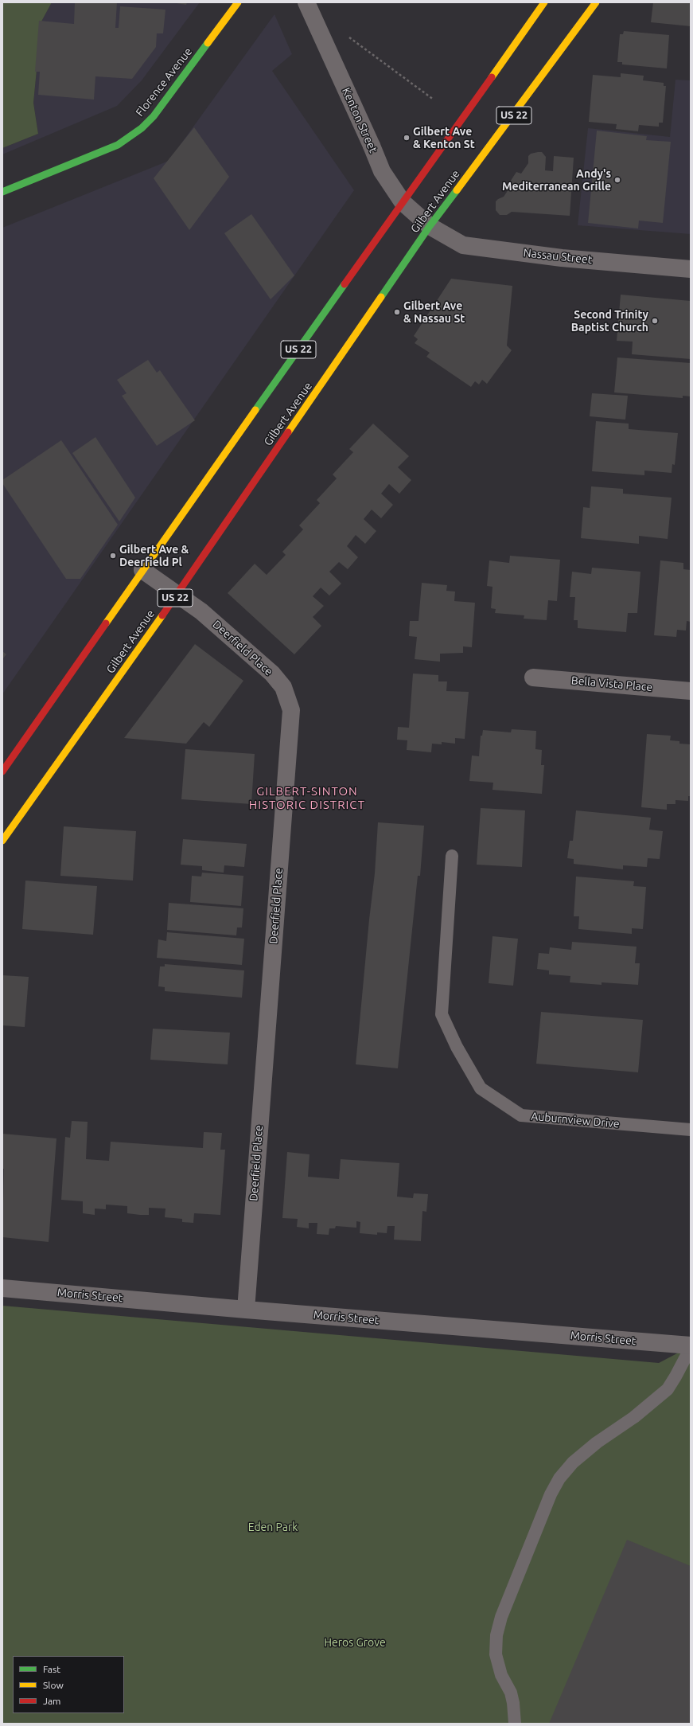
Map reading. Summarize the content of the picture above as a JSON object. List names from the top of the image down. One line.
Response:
{"streets":{"main road":["Florence Avenue","US 22","Gilbert Avenue"],"street":["Kenton Street","Nassau Street","Deerfield Place","Bella Vista Place","Morris Street"],"lane":["Auburnview Drive"]},"crossings":[["US 22","Kenton Street"],["US 22","Deerfield Place"],["Kenton Street","Gilbert Avenue"],["Kenton Street","Nassau Street"],["Gilbert Avenue","Nassau Street"],["Gilbert Avenue","Deerfield Place"],["Deerfield Place","Morris Street"]],"districts":["GILBERT-SINTON HISTORIC DISTRICT"],"parks":["Eden Park","Heros Grove"],"places":["Gilbert Ave & Kenton St","Andy's Mediterranean Grille","Gilbert Ave & Nassau St","Second Trinity Baptist Church","Gilbert Ave & Deerfield Pl"],"legend":["Fast","Slow","Jam"]}
